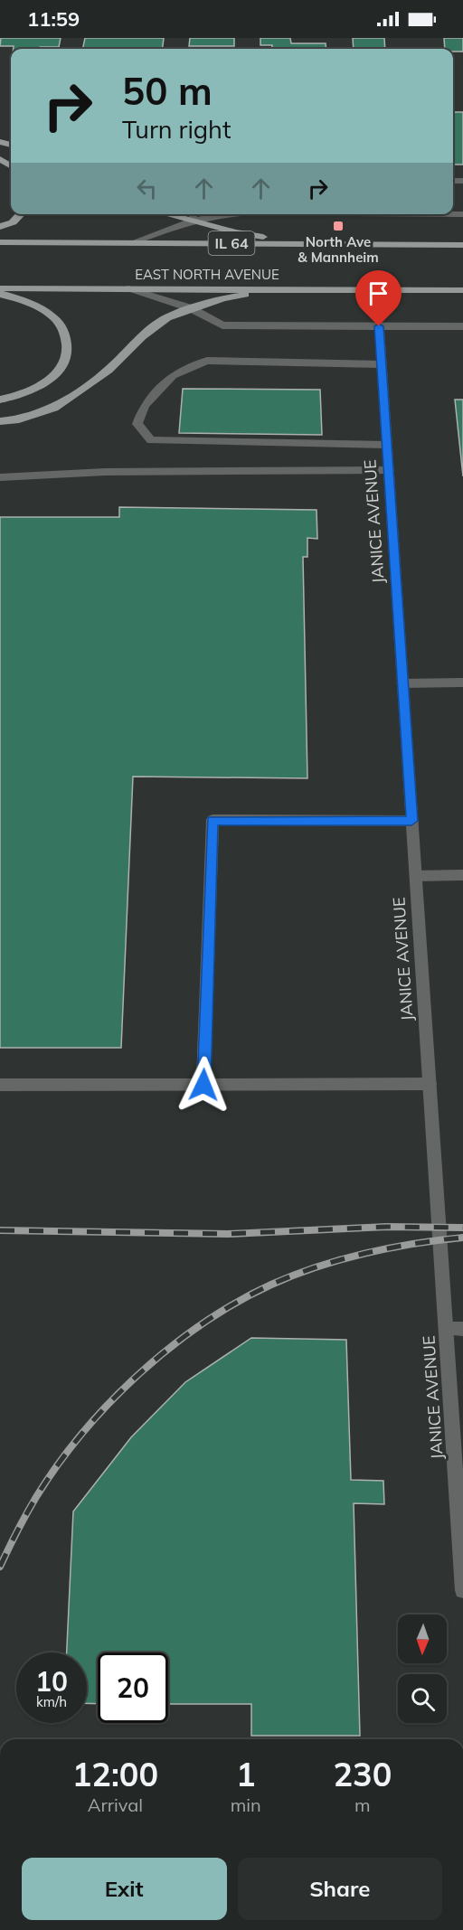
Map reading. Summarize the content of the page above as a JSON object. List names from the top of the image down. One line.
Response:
{"streets":{"main road":["IL 64","EAST NORTH AVENUE"],"street":["JANICE AVENUE"]},"crossings":[["EAST NORTH AVENUE","JANICE AVENUE"]],"places":{"transit":["North Ave & Mannheim"]},"north":"bottom","page":{"status":"11:59","turn":["50 m","Turn right"],"speed":"10 km/h","limit":"20","eta":["12:00","Arrival","1","min","230","m"],"buttons":["Exit","Share"]}}
